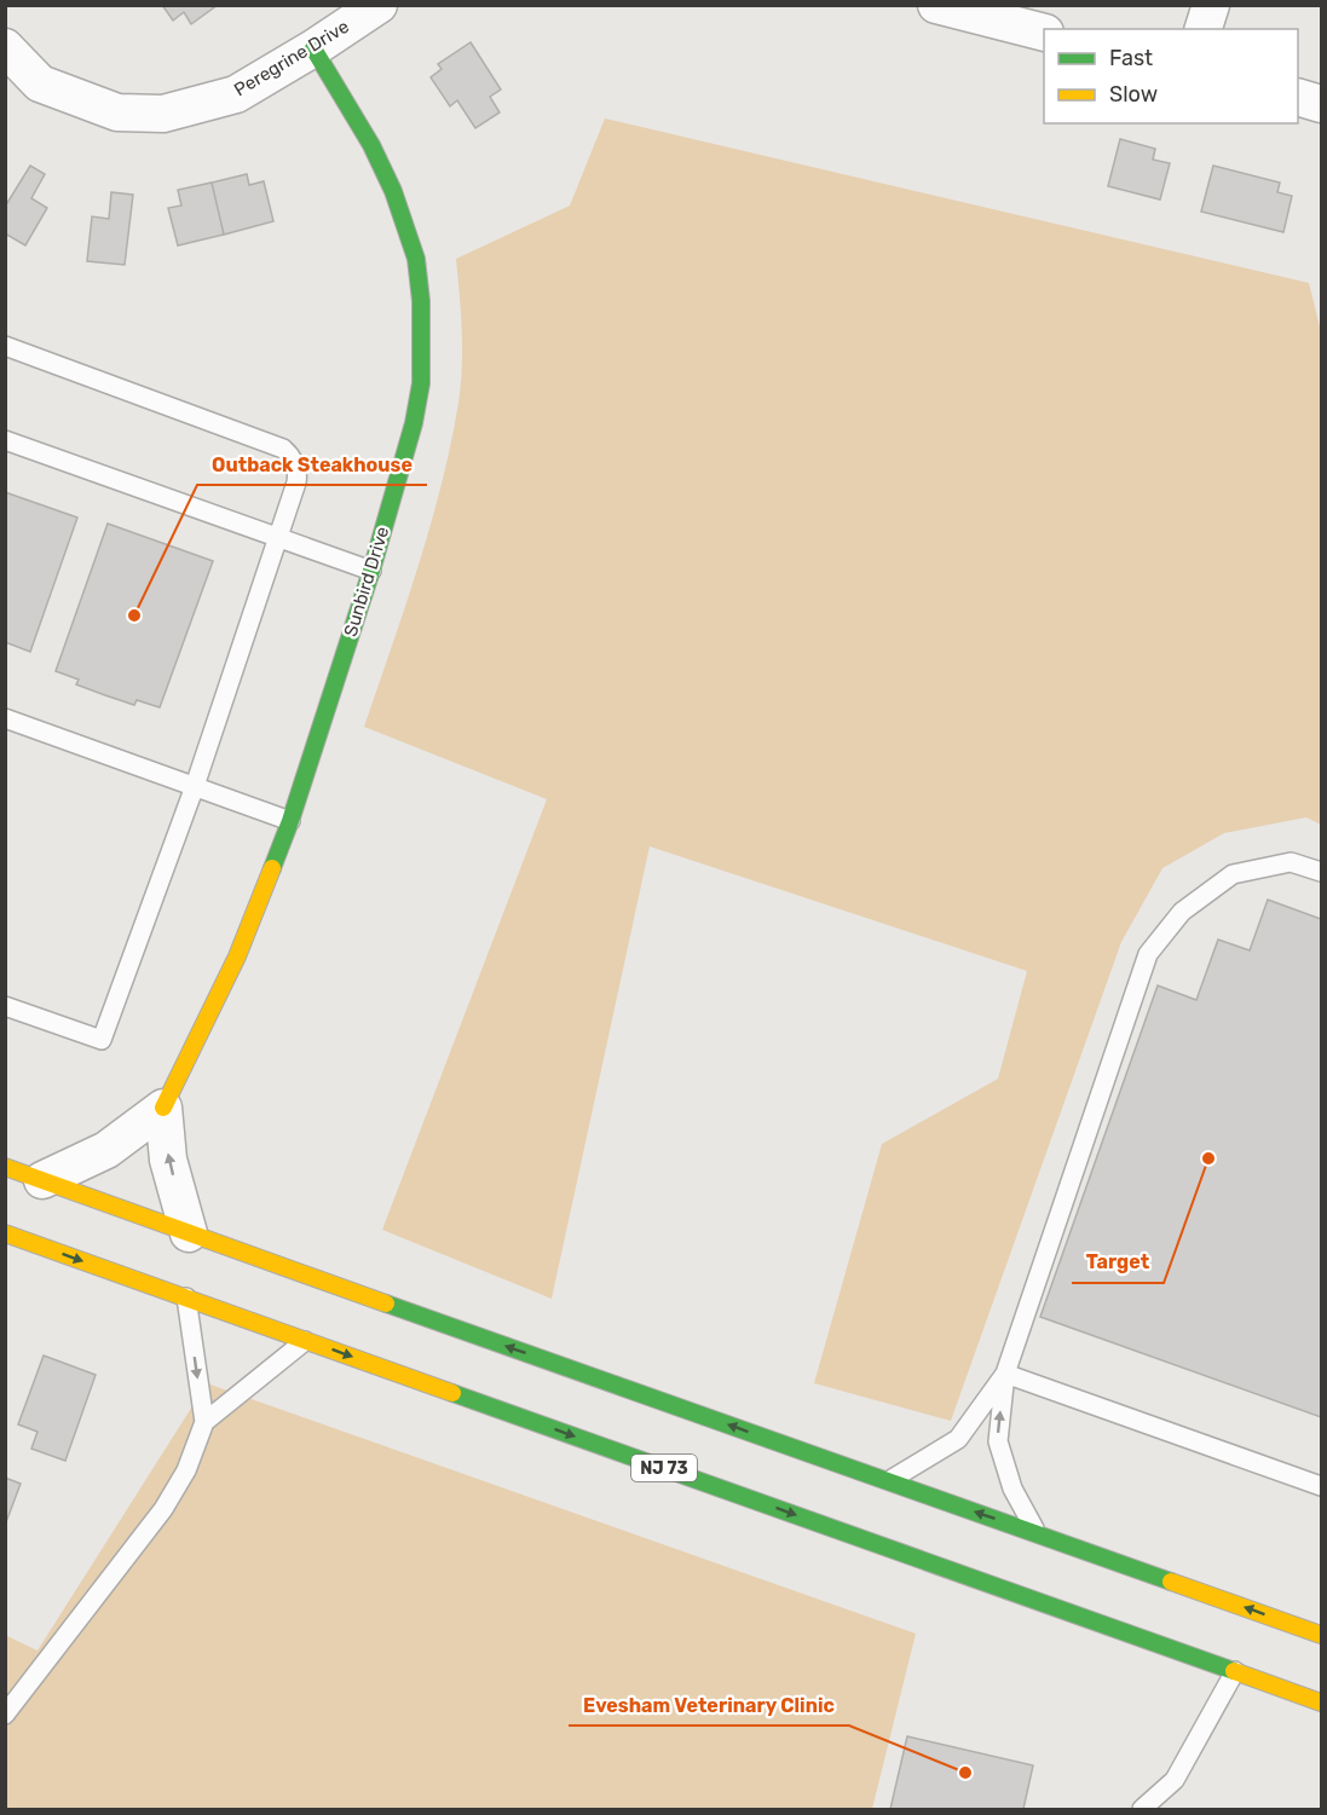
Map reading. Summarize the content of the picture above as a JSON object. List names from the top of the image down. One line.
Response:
{"streets":{"main road":["Sunbird Drive","NJ 73"],"street":["Peregrine Drive"]},"crossings":[["Peregrine Drive","Sunbird Drive"]],"places":["Outback Steakhouse","Target","Evesham Veterinary Clinic"],"legend":["Fast","Slow"]}
